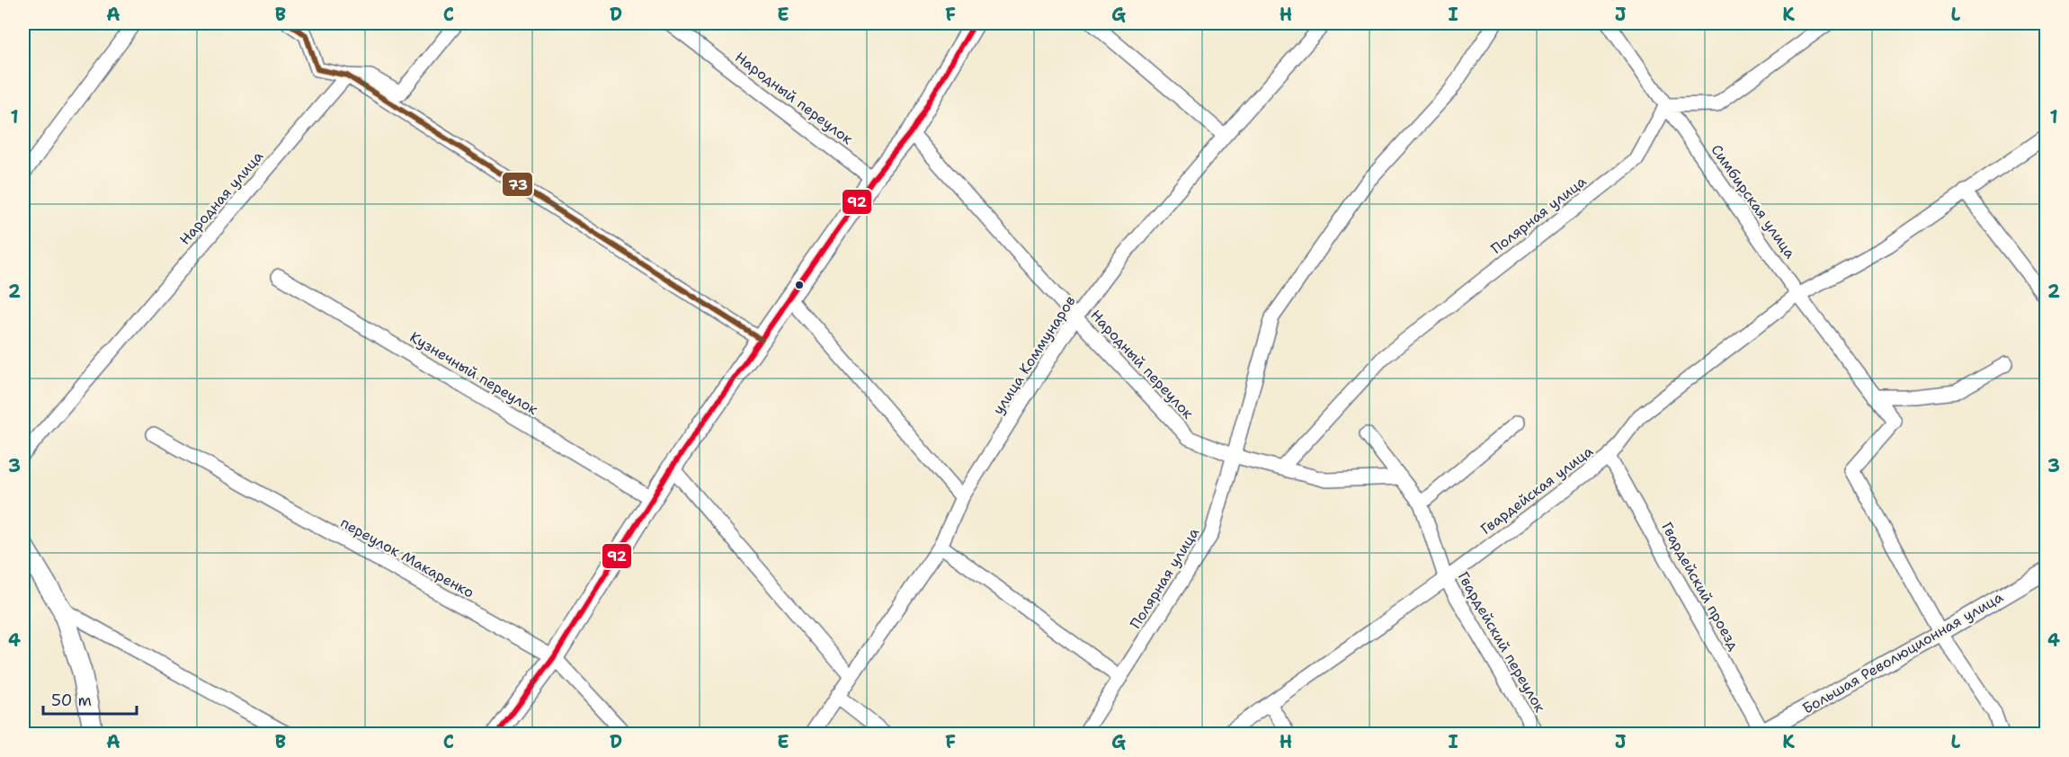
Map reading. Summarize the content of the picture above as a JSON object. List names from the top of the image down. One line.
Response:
{"streets":{"street":["Народный переулок","Народная улица","Симбирская улица","Полярная улица","улица Коммунаров","Кузнечный переулок","Гвардейская улица","переулок Макаренко","Гвардейский проезд","Гвардейский переулок","Большая Революционная улица"]},"crossings":[["Народный переулок","Полярная улица"],["Народный переулок","улица Коммунаров"],["Народный переулок","Гвардейский переулок"],["Симбирская улица","Полярная улица"],["Симбирская улица","Гвардейская улица"],["Симбирская улица","Большая Революционная улица"],["Гвардейская улица","Гвардейский проезд"],["Гвардейская улица","Гвардейский переулок"],["Гвардейский проезд","Большая Революционная улица"]],"lines":["transit line 92","transit line 73"],"scale_bar":"50 m","grid":{"columns":["A","B","C","D","E","F","G","H","I","J","K","L"],"rows":["1","2","3","4"]}}
